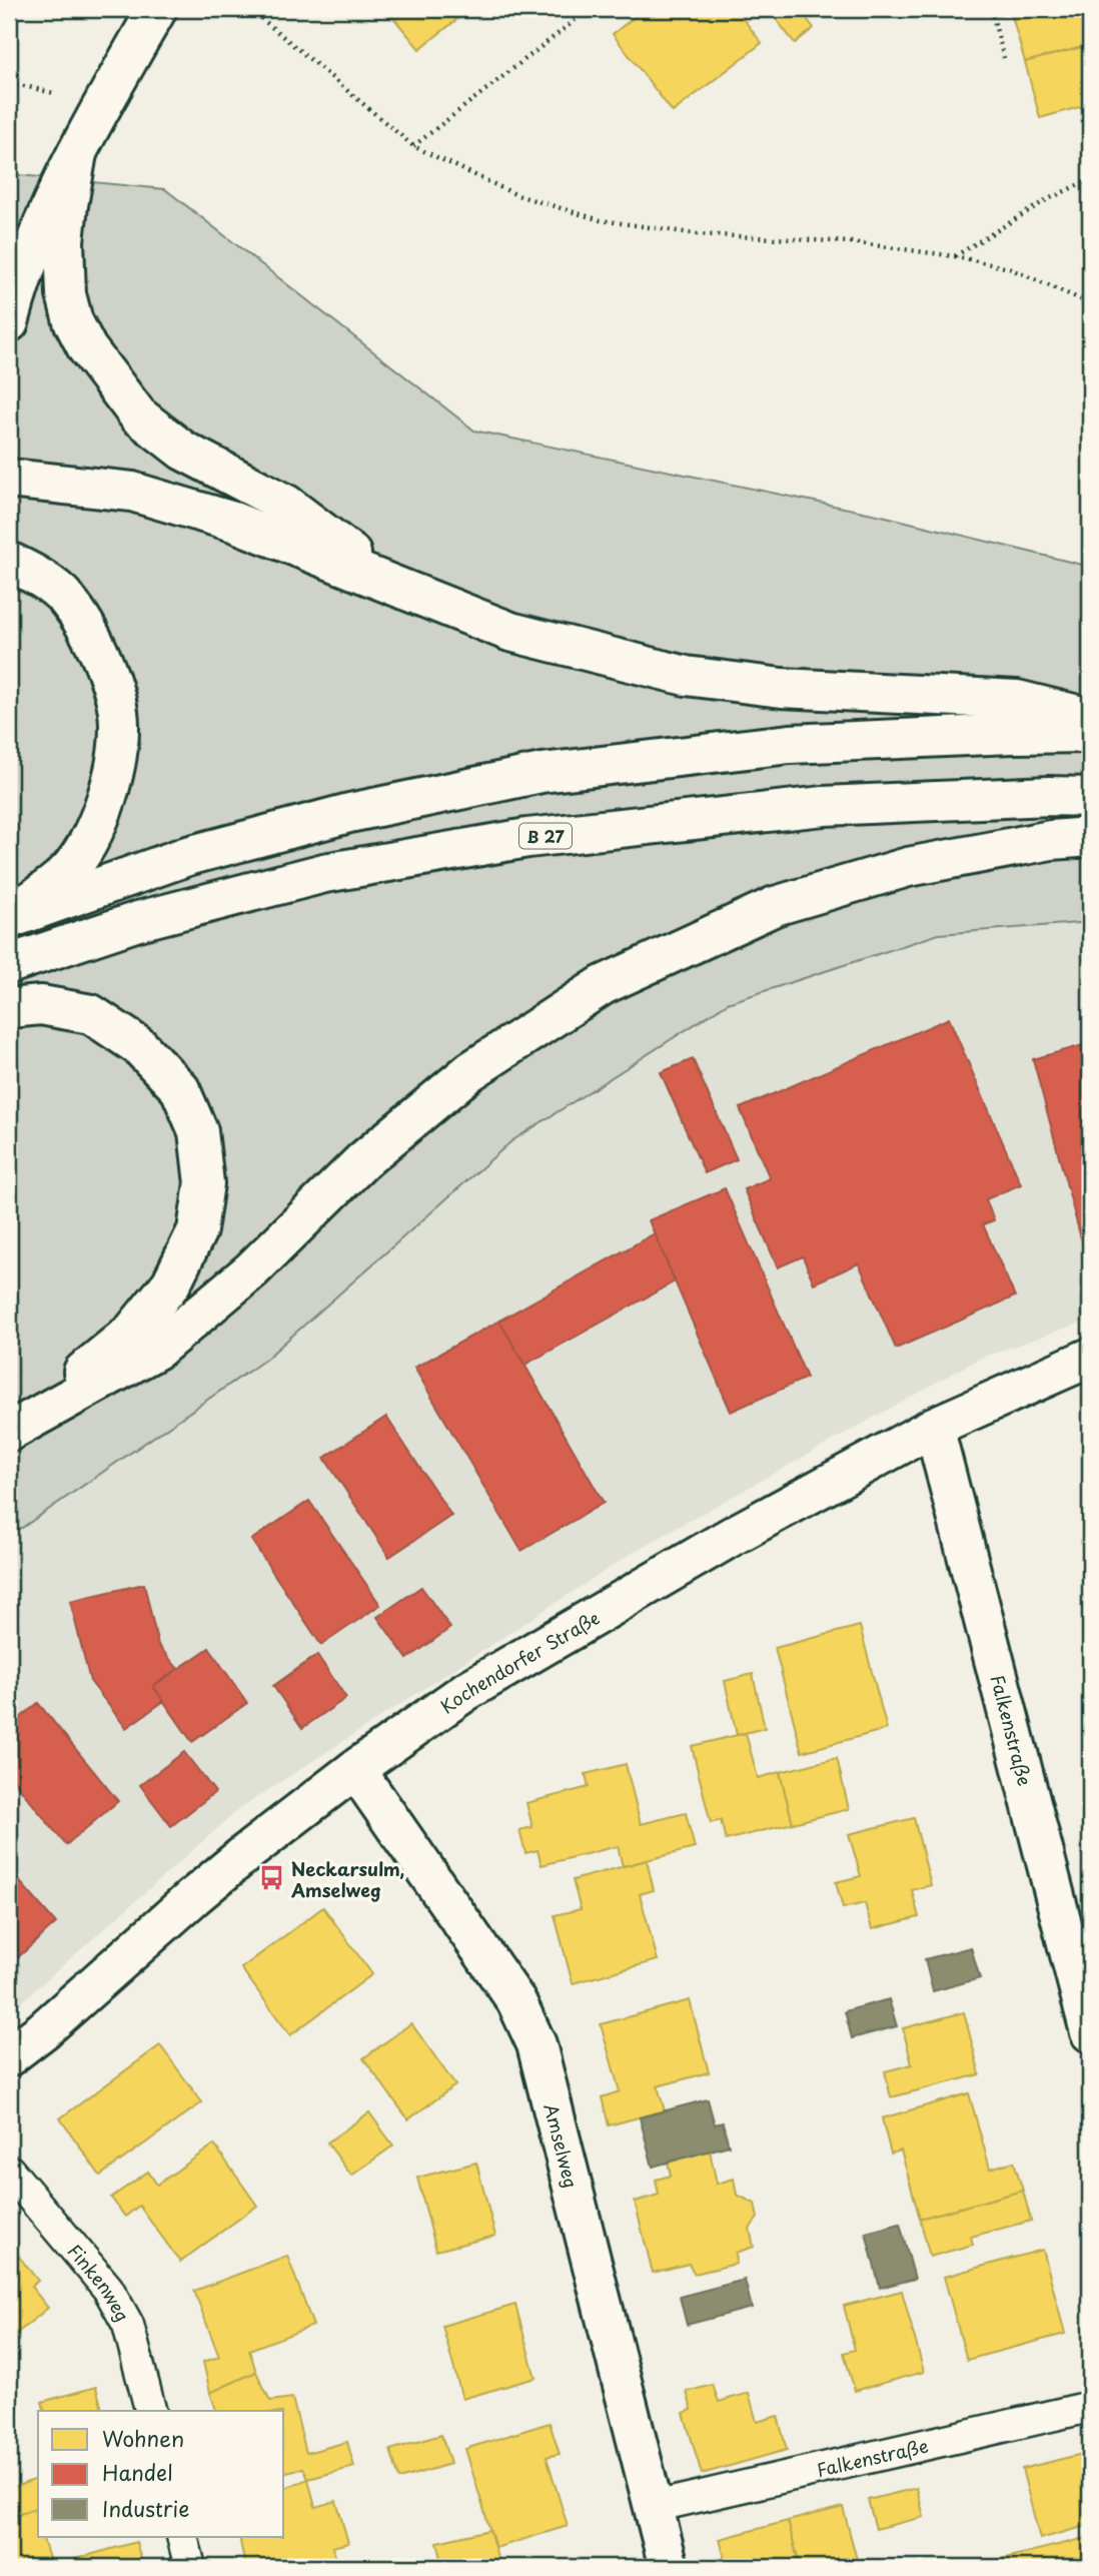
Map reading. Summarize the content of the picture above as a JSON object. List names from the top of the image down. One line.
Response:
{"streets":{"main road":["B 27","Kochendorfer Straße","Falkenstraße","Amselweg"],"lane":["Finkenweg"]},"crossings":[["Kochendorfer Straße","Falkenstraße"],["Kochendorfer Straße","Amselweg"],["Falkenstraße","Amselweg"]],"places":{"bus stop":["Neckarsulm, Amselweg"]},"legend":["Wohnen","Handel","Industrie"]}
